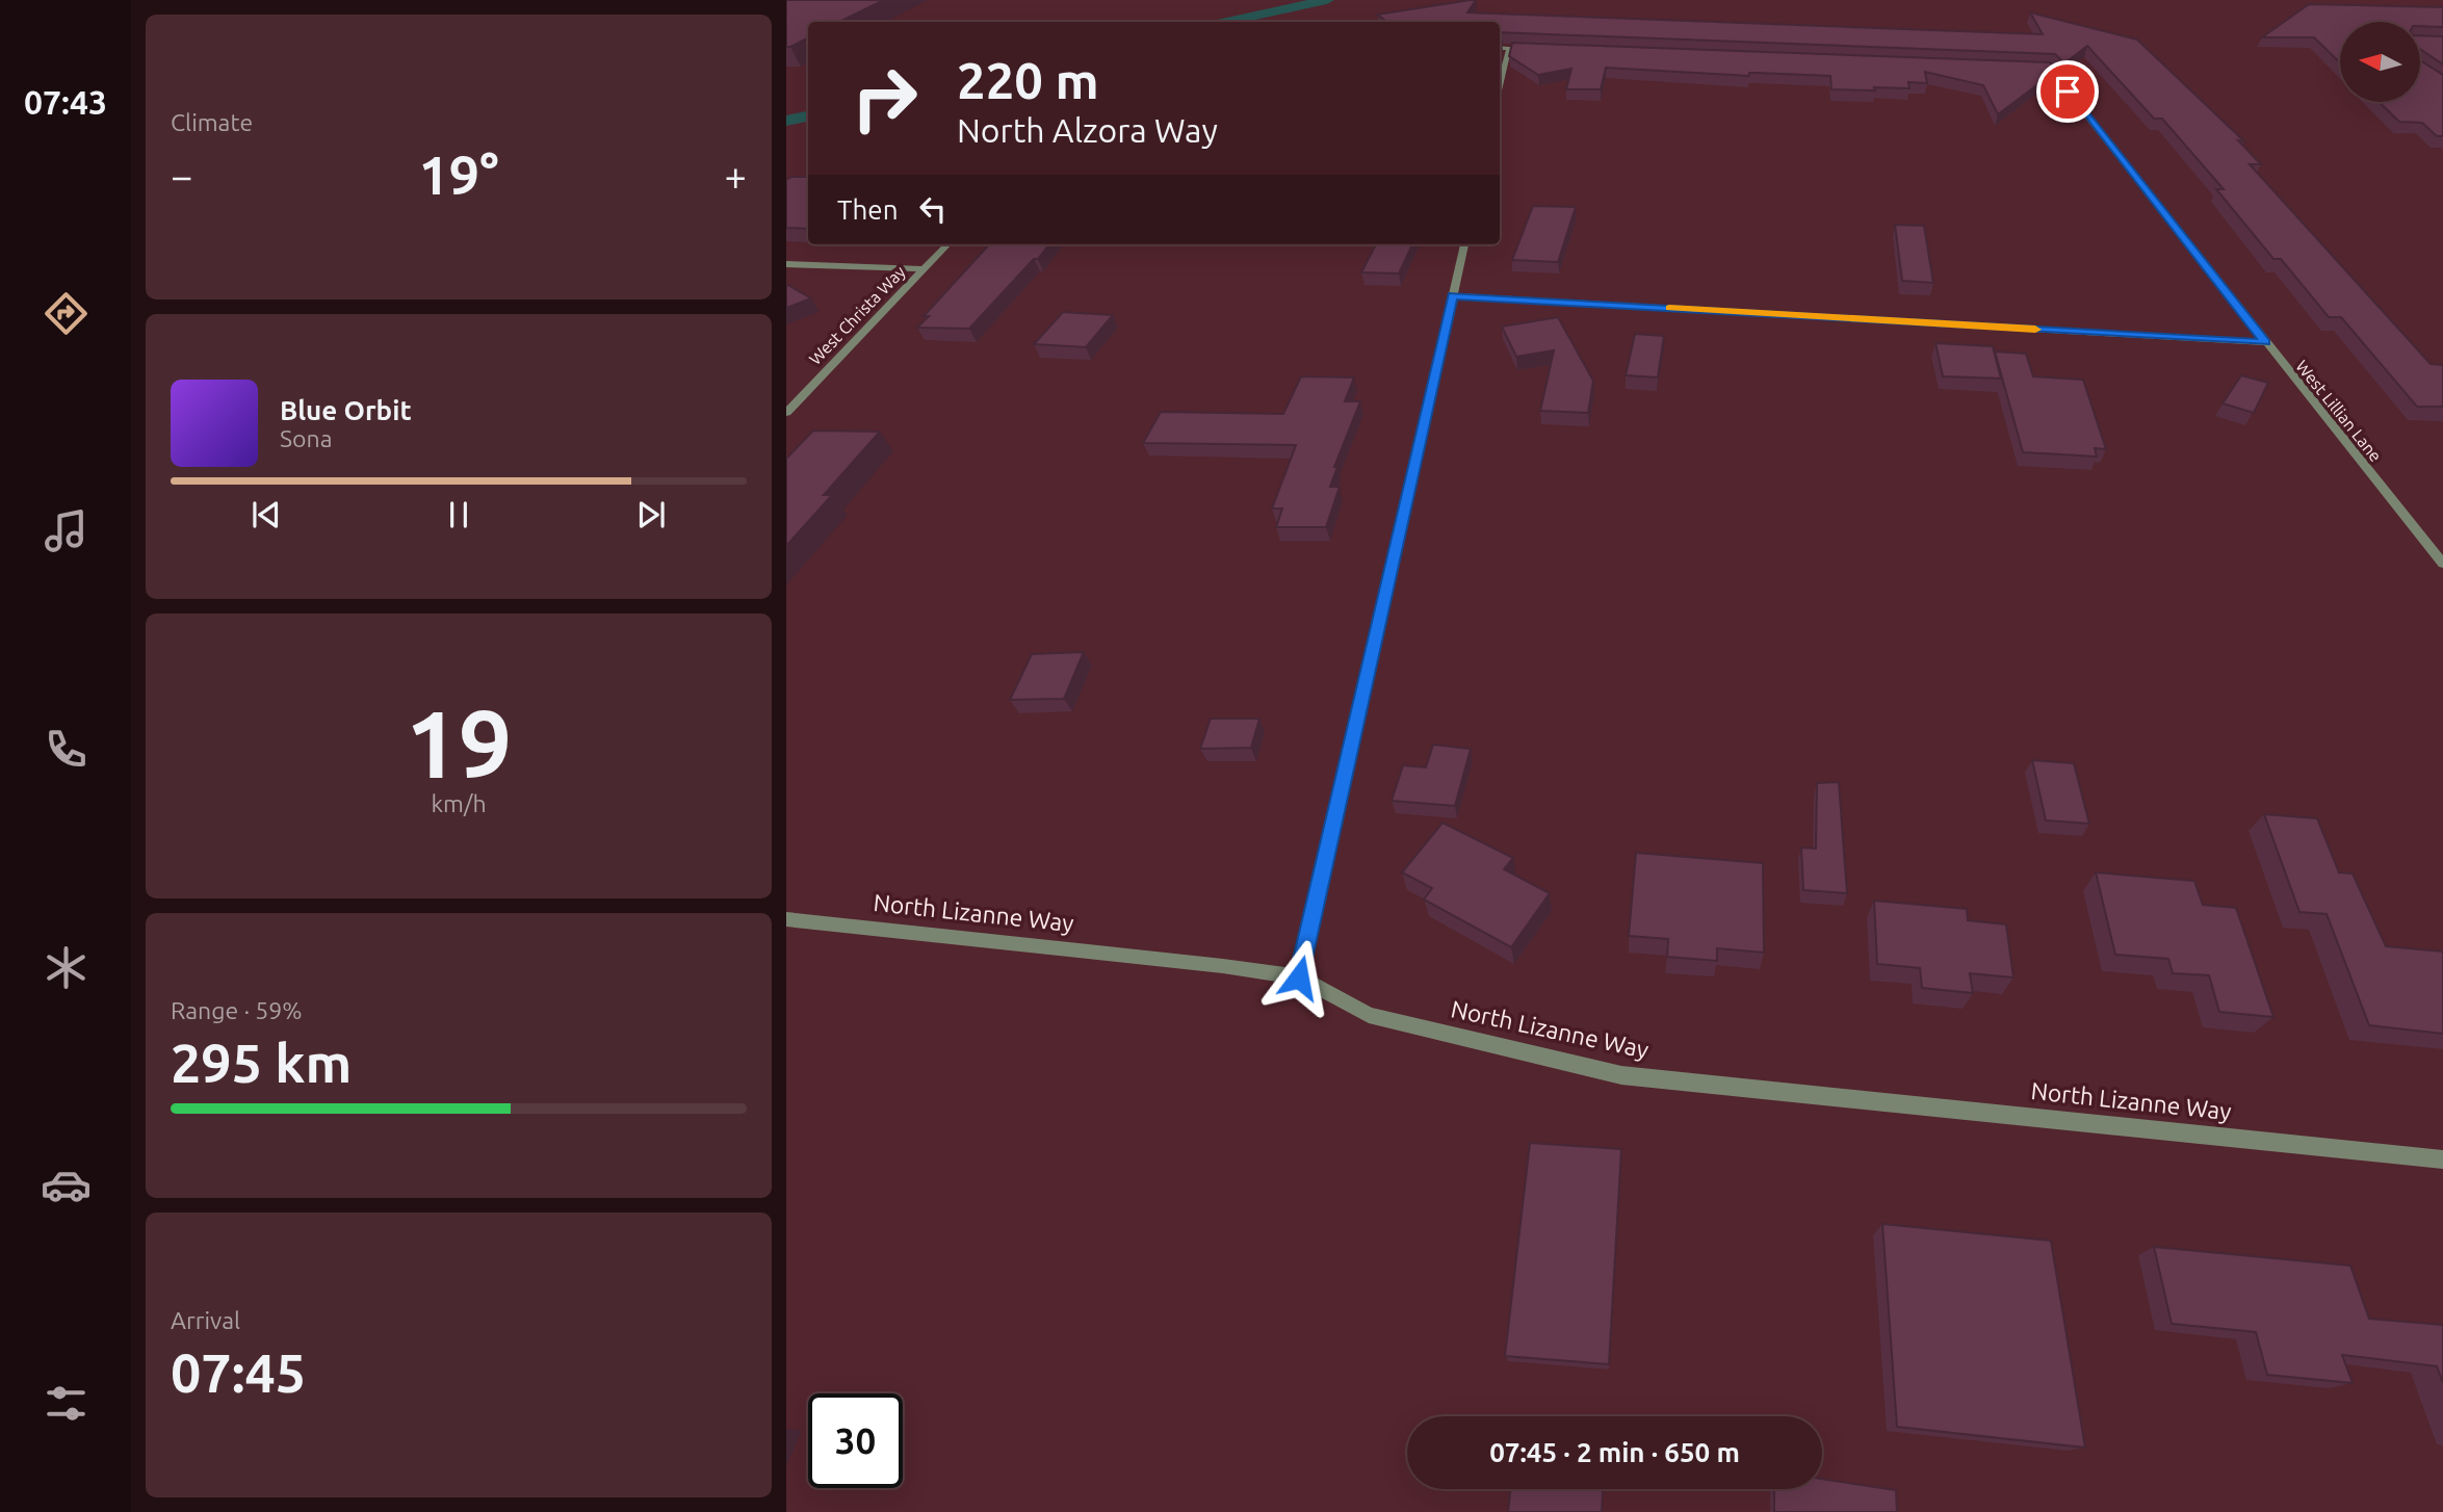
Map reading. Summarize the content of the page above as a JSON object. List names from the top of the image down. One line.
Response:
{"streets":{"street":["West Christa Way","West Lillian Lane","North Lizanne Way"]},"north":"left","page":{"tabs":"07:43","tile":["Climate",["19","km/h"],["Range · 59%","295 km"],["Arrival","07:45"]],"turn":["220 m","North Alzora Way"],"heat":["−","19°","+"],"then":"Then","song":["Blue Orbit","Sona"],"limit":"30","trip":"07:45 · 2 min · 650 m"}}
